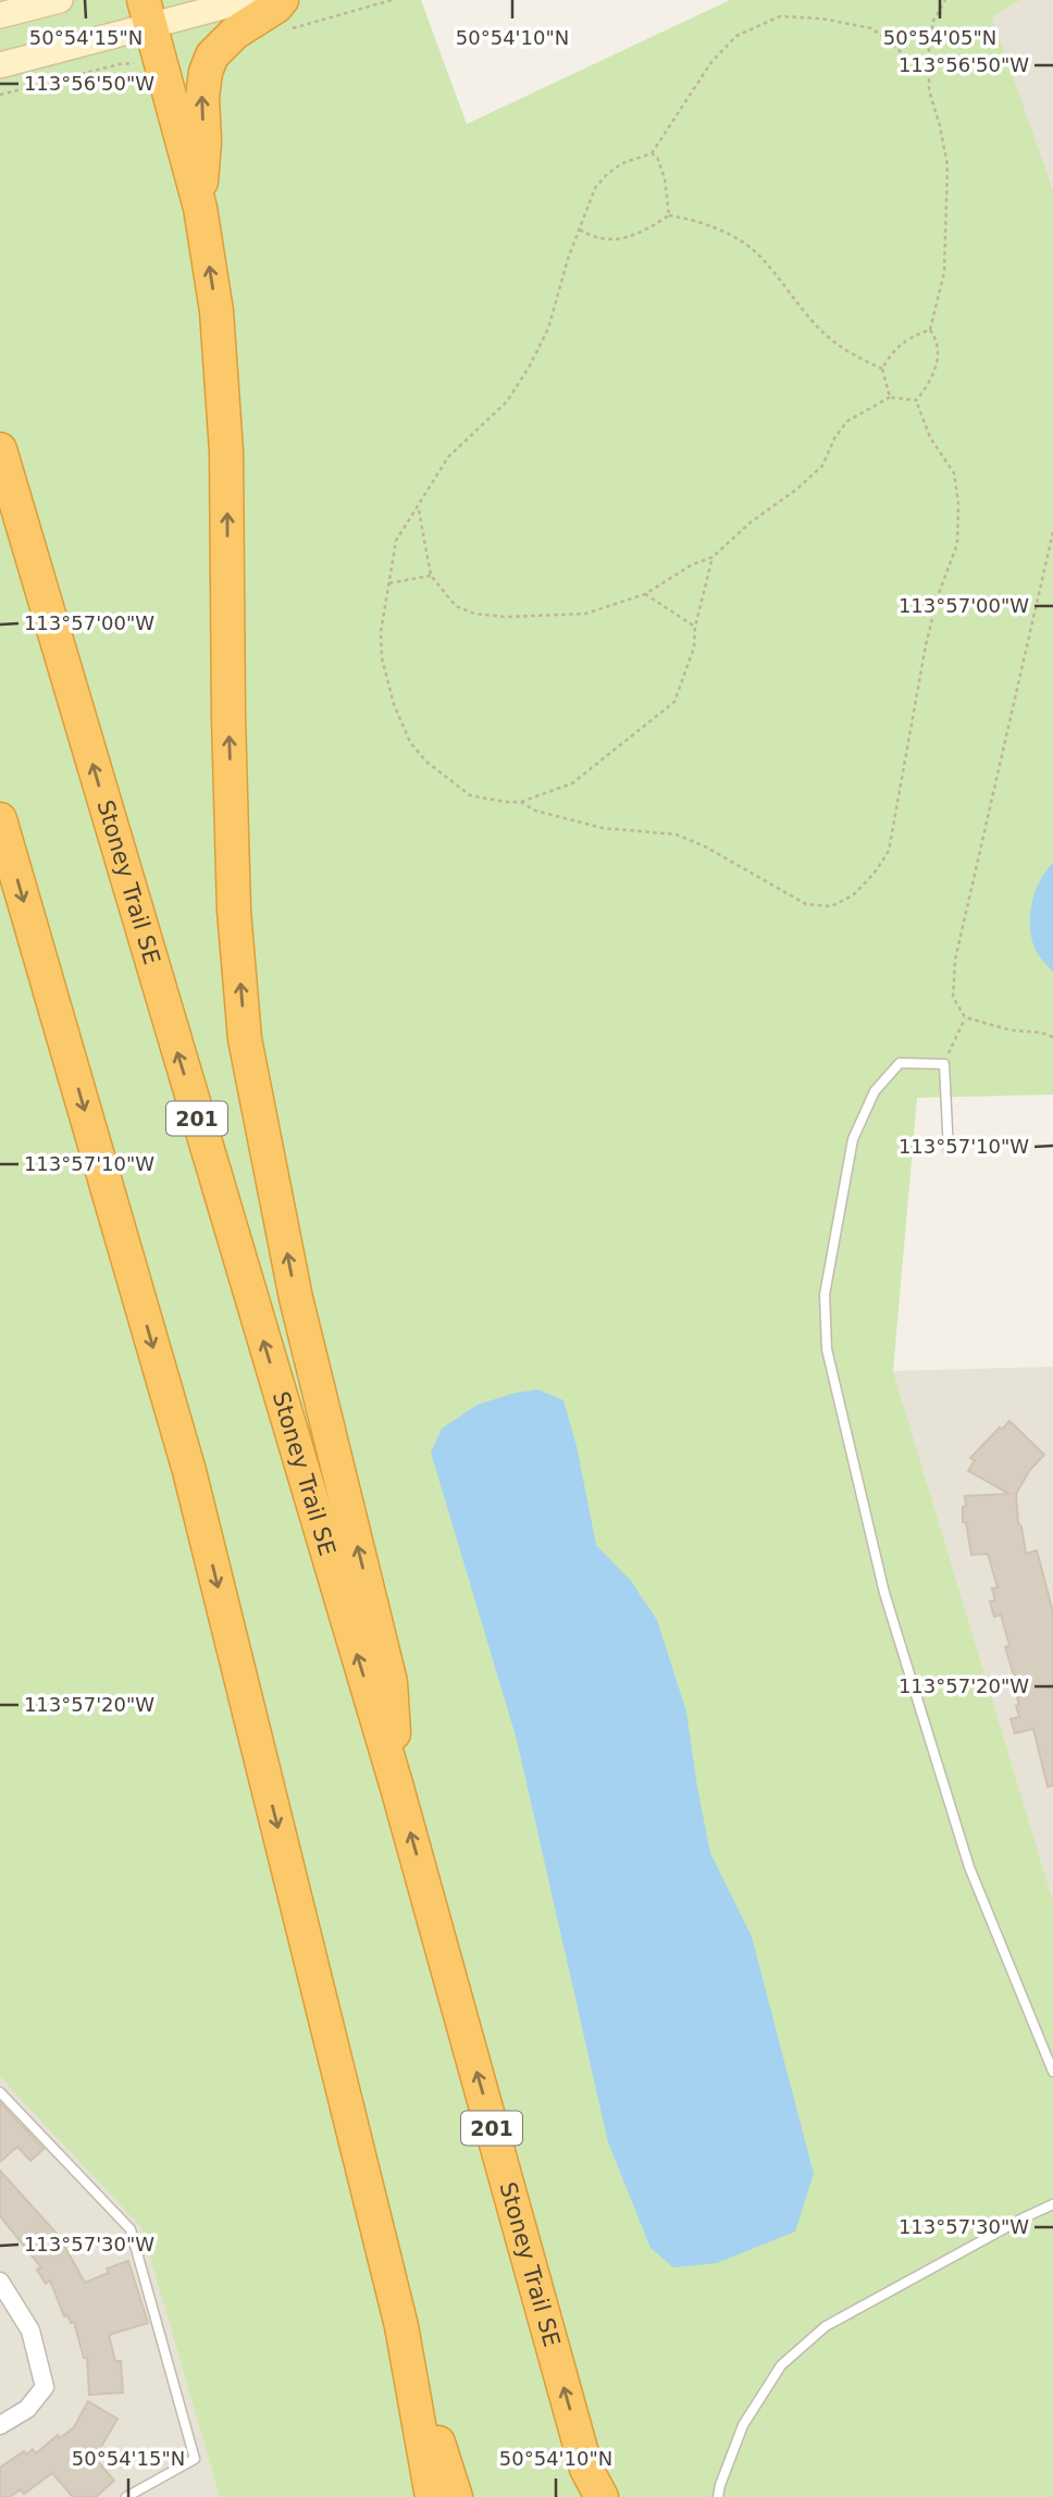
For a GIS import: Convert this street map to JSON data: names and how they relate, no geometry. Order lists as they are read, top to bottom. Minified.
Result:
{"streets":{"highway":["Stoney Trail SE","201"]},"coordinates":["50°54'15\"N","50°54'10\"N","50°54'05\"N","113°56'50\"W","113°57'00\"W","113°57'10\"W","113°57'20\"W","113°57'30\"W"]}
